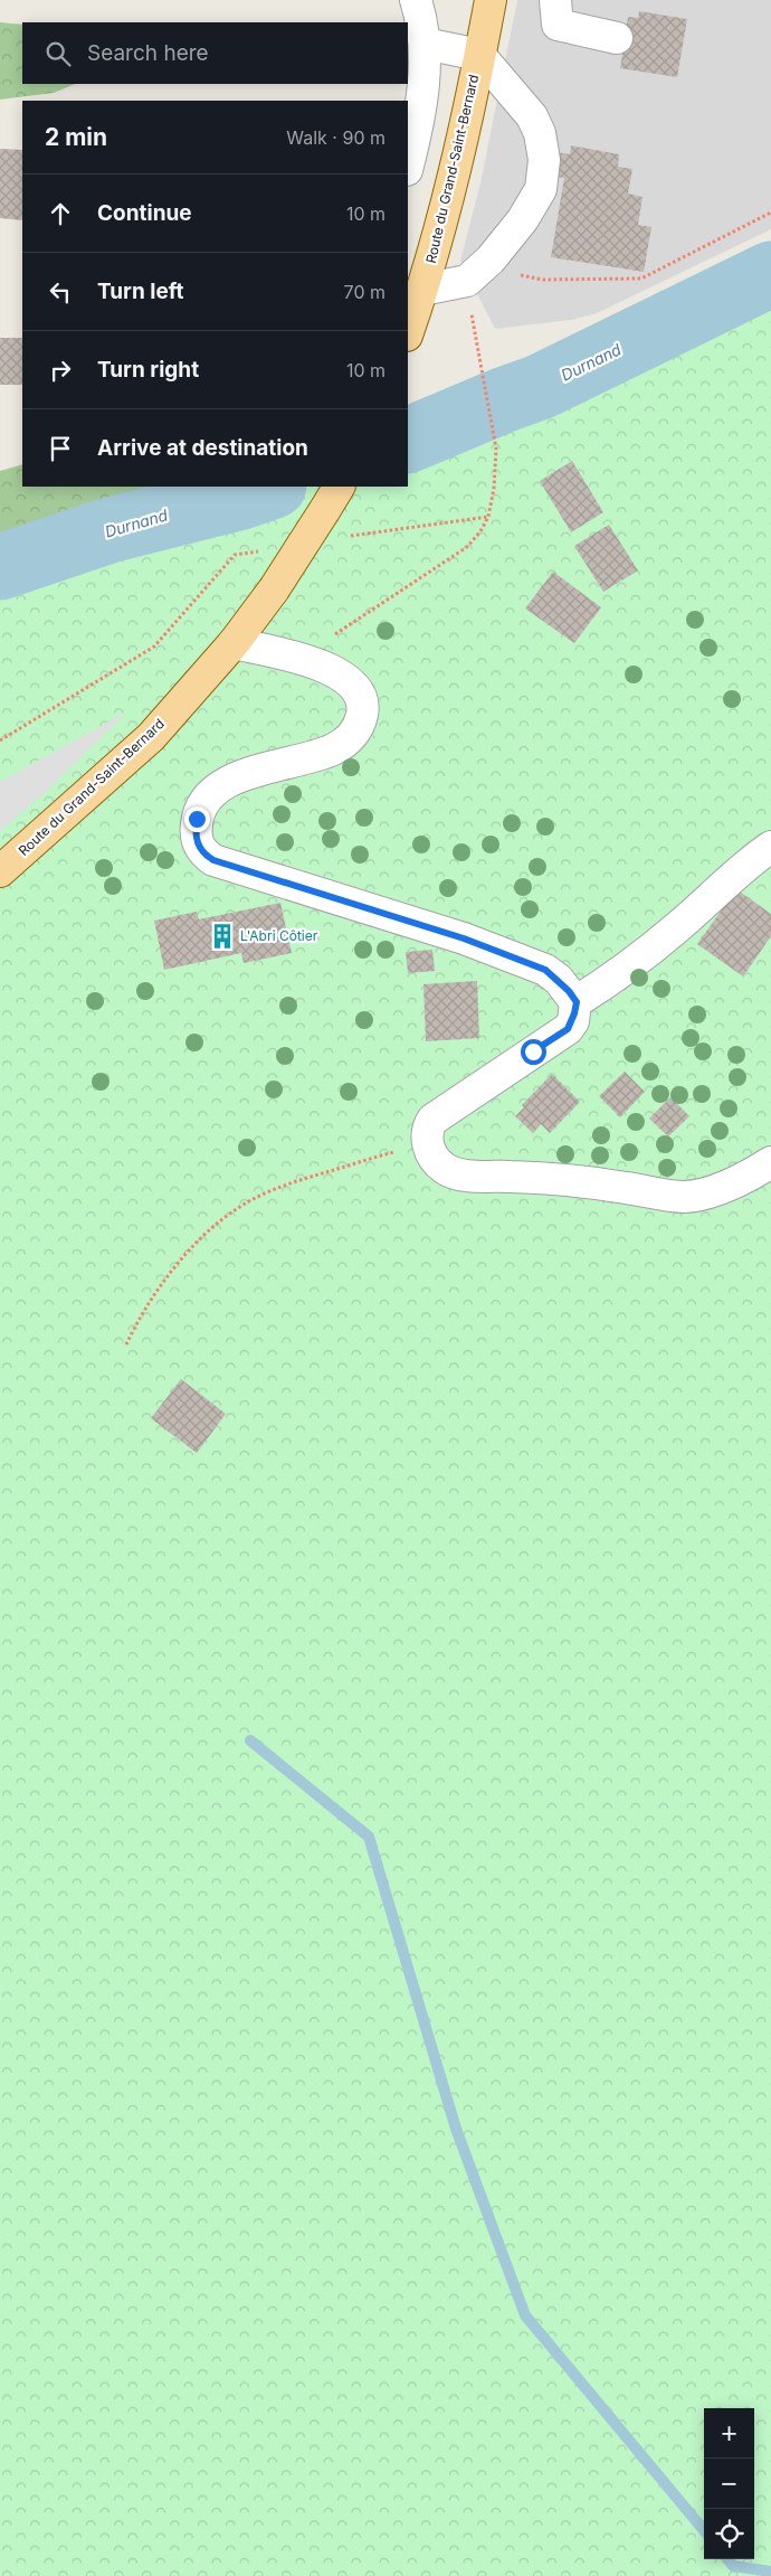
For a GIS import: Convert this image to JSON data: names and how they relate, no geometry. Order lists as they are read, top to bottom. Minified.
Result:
{"streets":{"main road":["Route du Grand-Saint-Bernard"]},"water":["Durnand"],"places":{"building":["L'Abri Côtier"]},"page":{"search":"Search here","heading":["2 min","Walk · 90 m"],"list":[["Continue","10 m"],["Turn left","70 m"],["Turn right","10 m"],"Arrive at destination"],"map_buttons":["+","−"]}}
